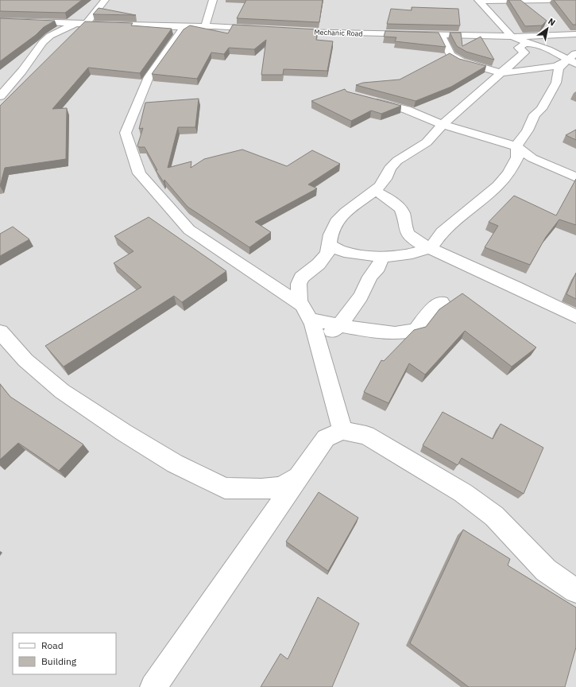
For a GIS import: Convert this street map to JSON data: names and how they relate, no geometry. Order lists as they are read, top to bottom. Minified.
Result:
{"streets":{"street":["Mechanic Road"]},"legend":["Road","Building"],"north":"top right"}
